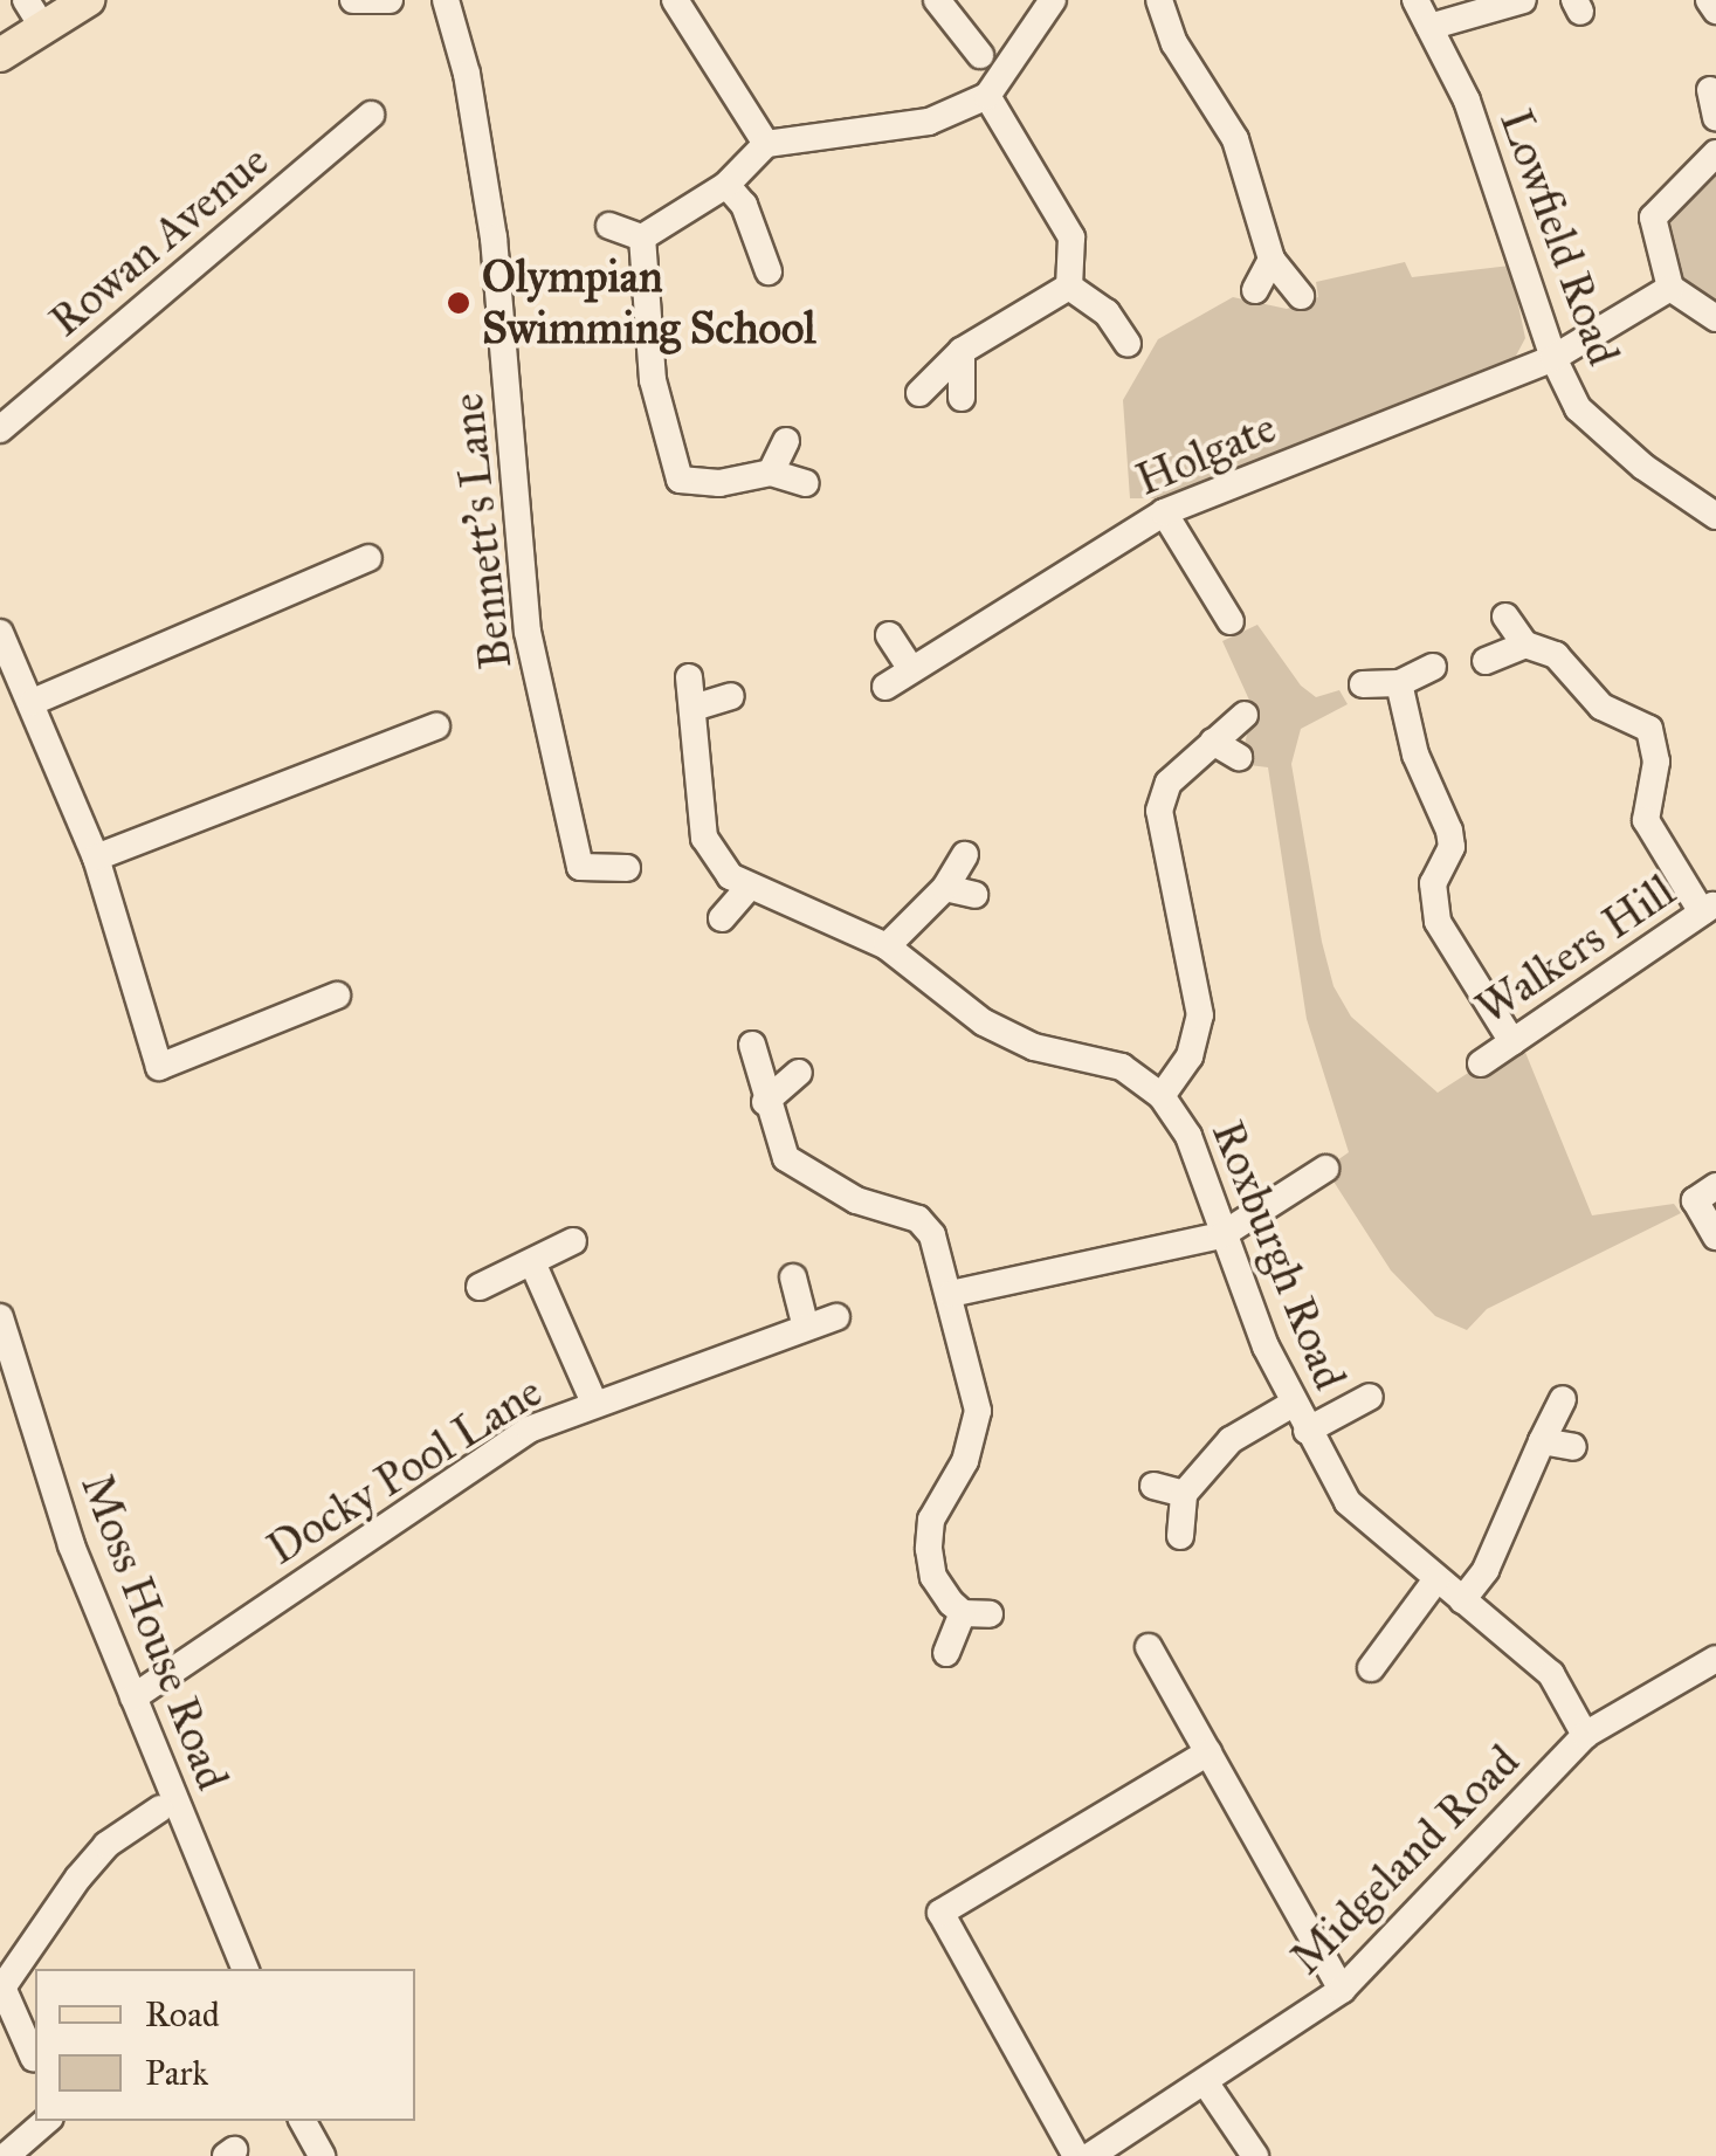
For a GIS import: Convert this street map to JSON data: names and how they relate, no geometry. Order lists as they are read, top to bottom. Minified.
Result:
{"streets":{"street":["Lowfield Road","Rowan Avenue","Holgate","Bennett's Lane","Walkers Hill","Roxburgh Road","Docky Pool Lane","Moss House Road","Midgeland Road"]},"crossings":[["Lowfield Road","Holgate"],["Roxburgh Road","Midgeland Road"],["Docky Pool Lane","Moss House Road"]],"places":["Olympian Swimming School"],"legend":["Road","Park"]}
